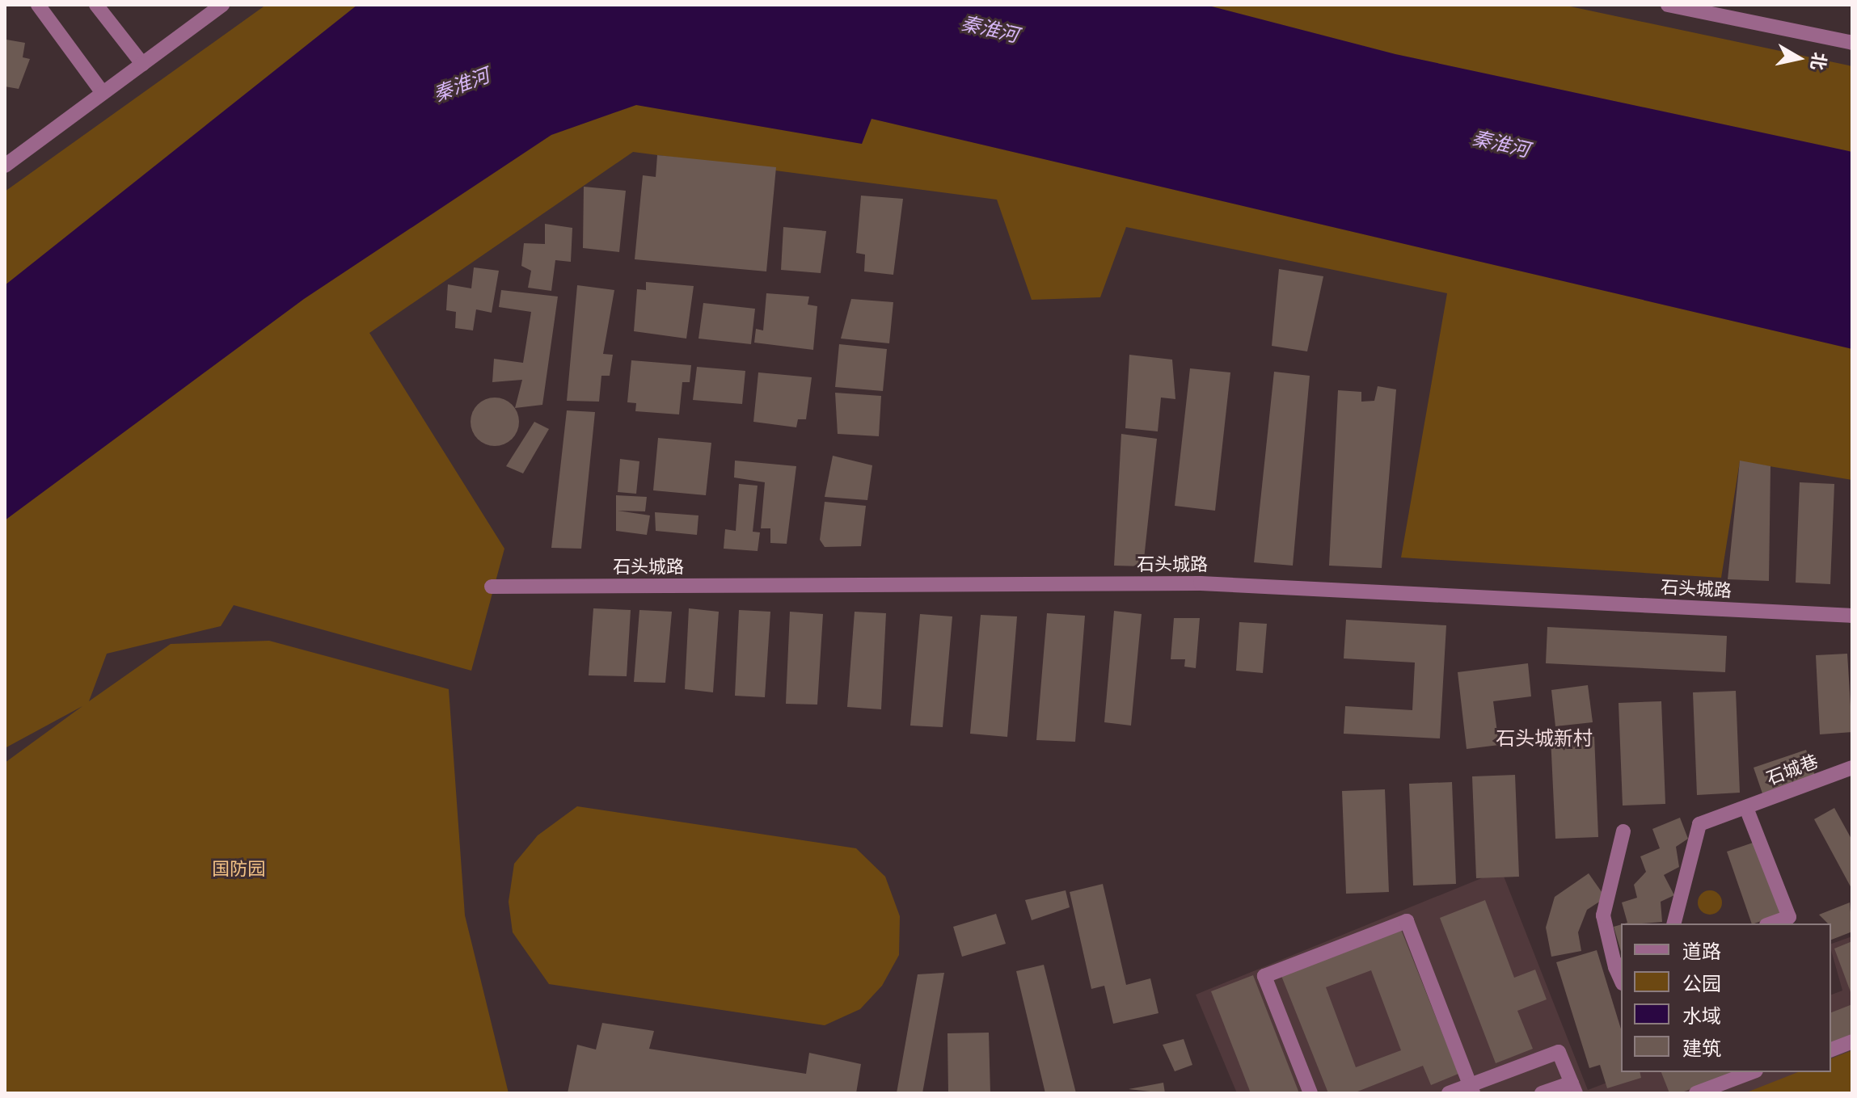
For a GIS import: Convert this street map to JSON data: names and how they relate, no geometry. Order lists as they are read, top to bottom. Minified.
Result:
{"streets":{"street":["石头城路","石城巷"]},"districts":["石头城新村"],"water":["秦淮河"],"parks":["国防园"],"legend":["道路","公园","水域","建筑"],"north":"right"}
